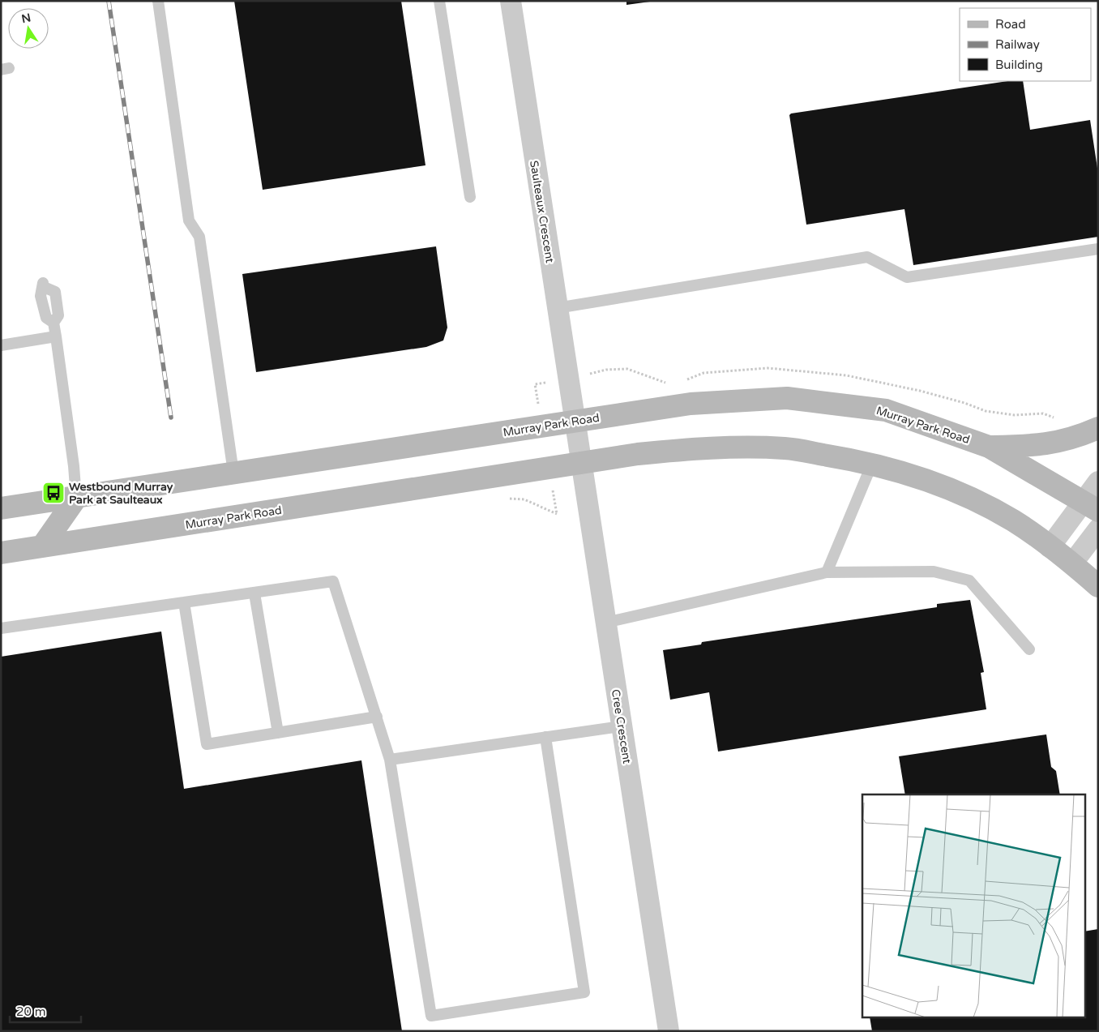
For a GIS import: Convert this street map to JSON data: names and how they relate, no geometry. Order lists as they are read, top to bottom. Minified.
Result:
{"streets":{"street":["Saulteaux Crescent","Murray Park Road","Cree Crescent"]},"crossings":[["Saulteaux Crescent","Murray Park Road"],["Saulteaux Crescent","Cree Crescent"],["Murray Park Road","Cree Crescent"]],"places":{"bus stop":["Westbound Murray Park at Saulteaux"]},"legend":["Road","Railway","Building"],"scale_bar":"20 m","north":"top"}
